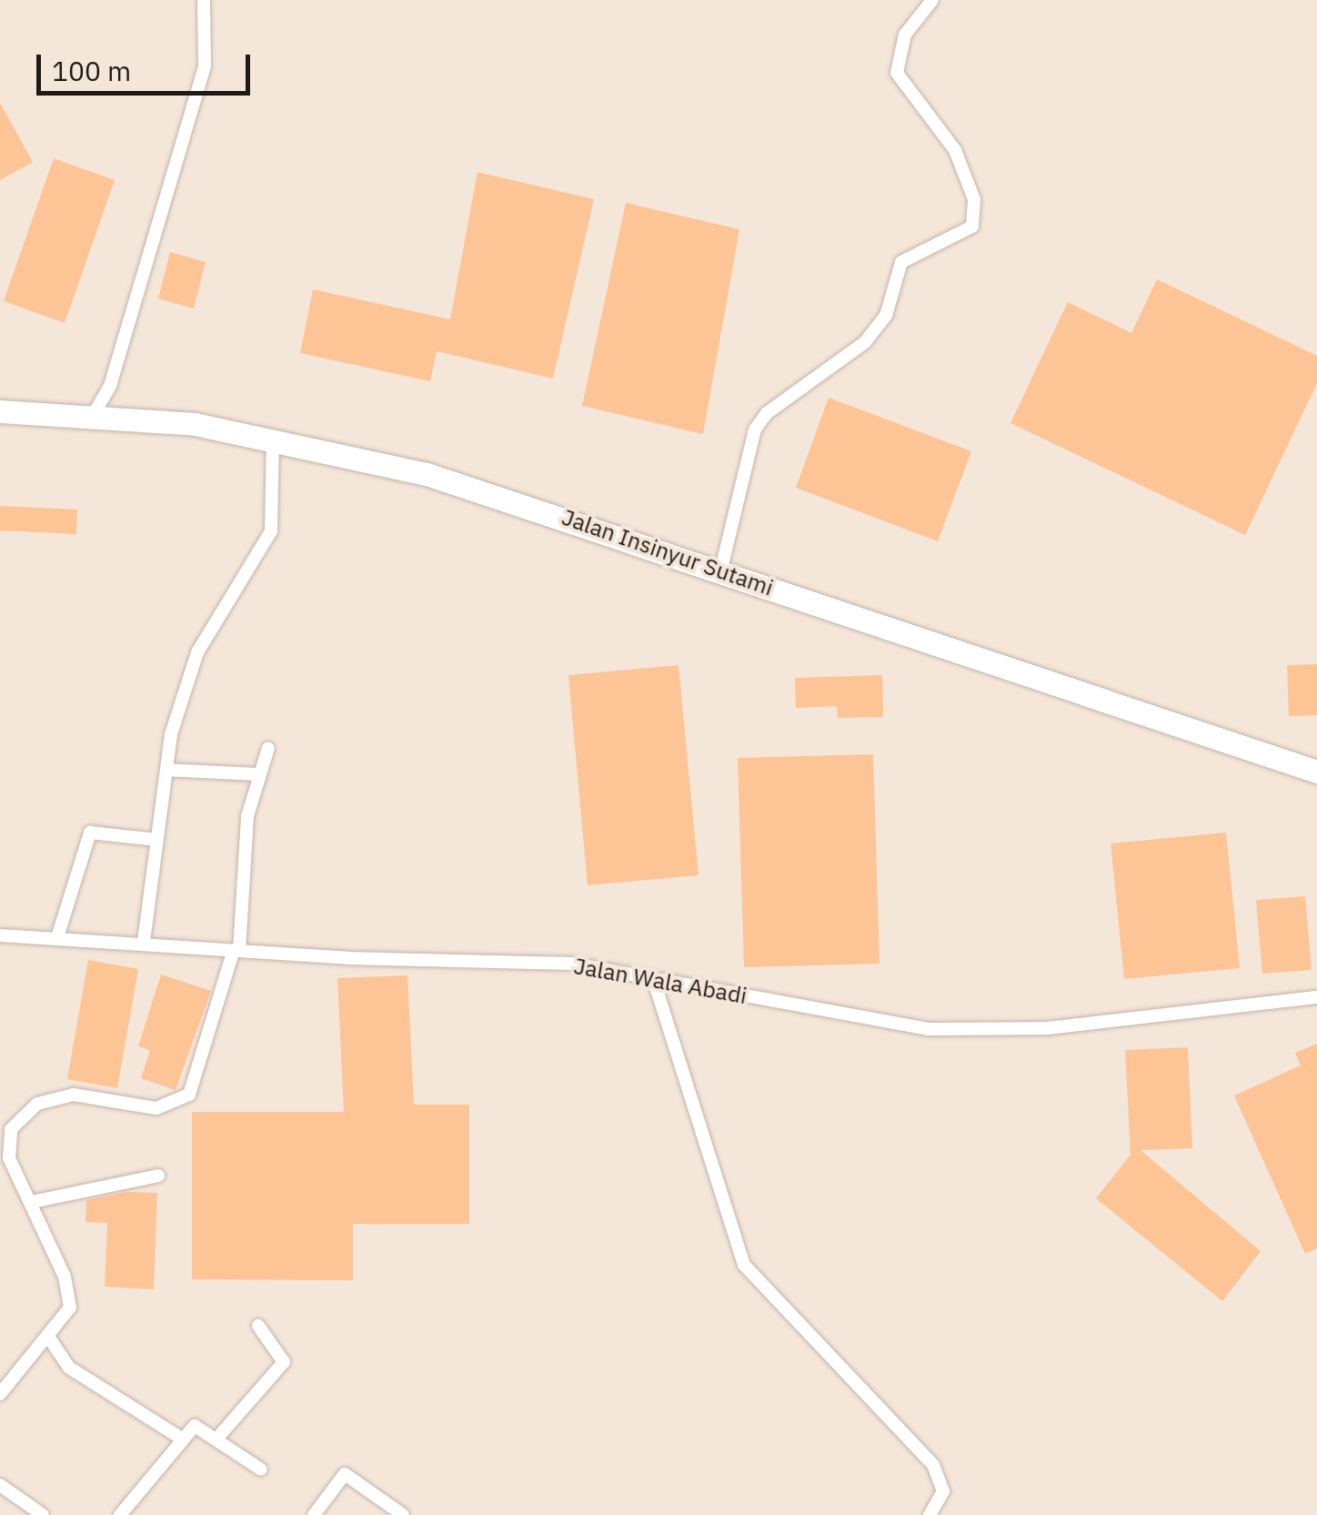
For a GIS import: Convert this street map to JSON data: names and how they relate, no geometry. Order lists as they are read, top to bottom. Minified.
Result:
{"streets":{"highway":["Jalan Insinyur Sutami"],"street":["Jalan Wala Abadi"]},"scale_bar":"100 m"}
